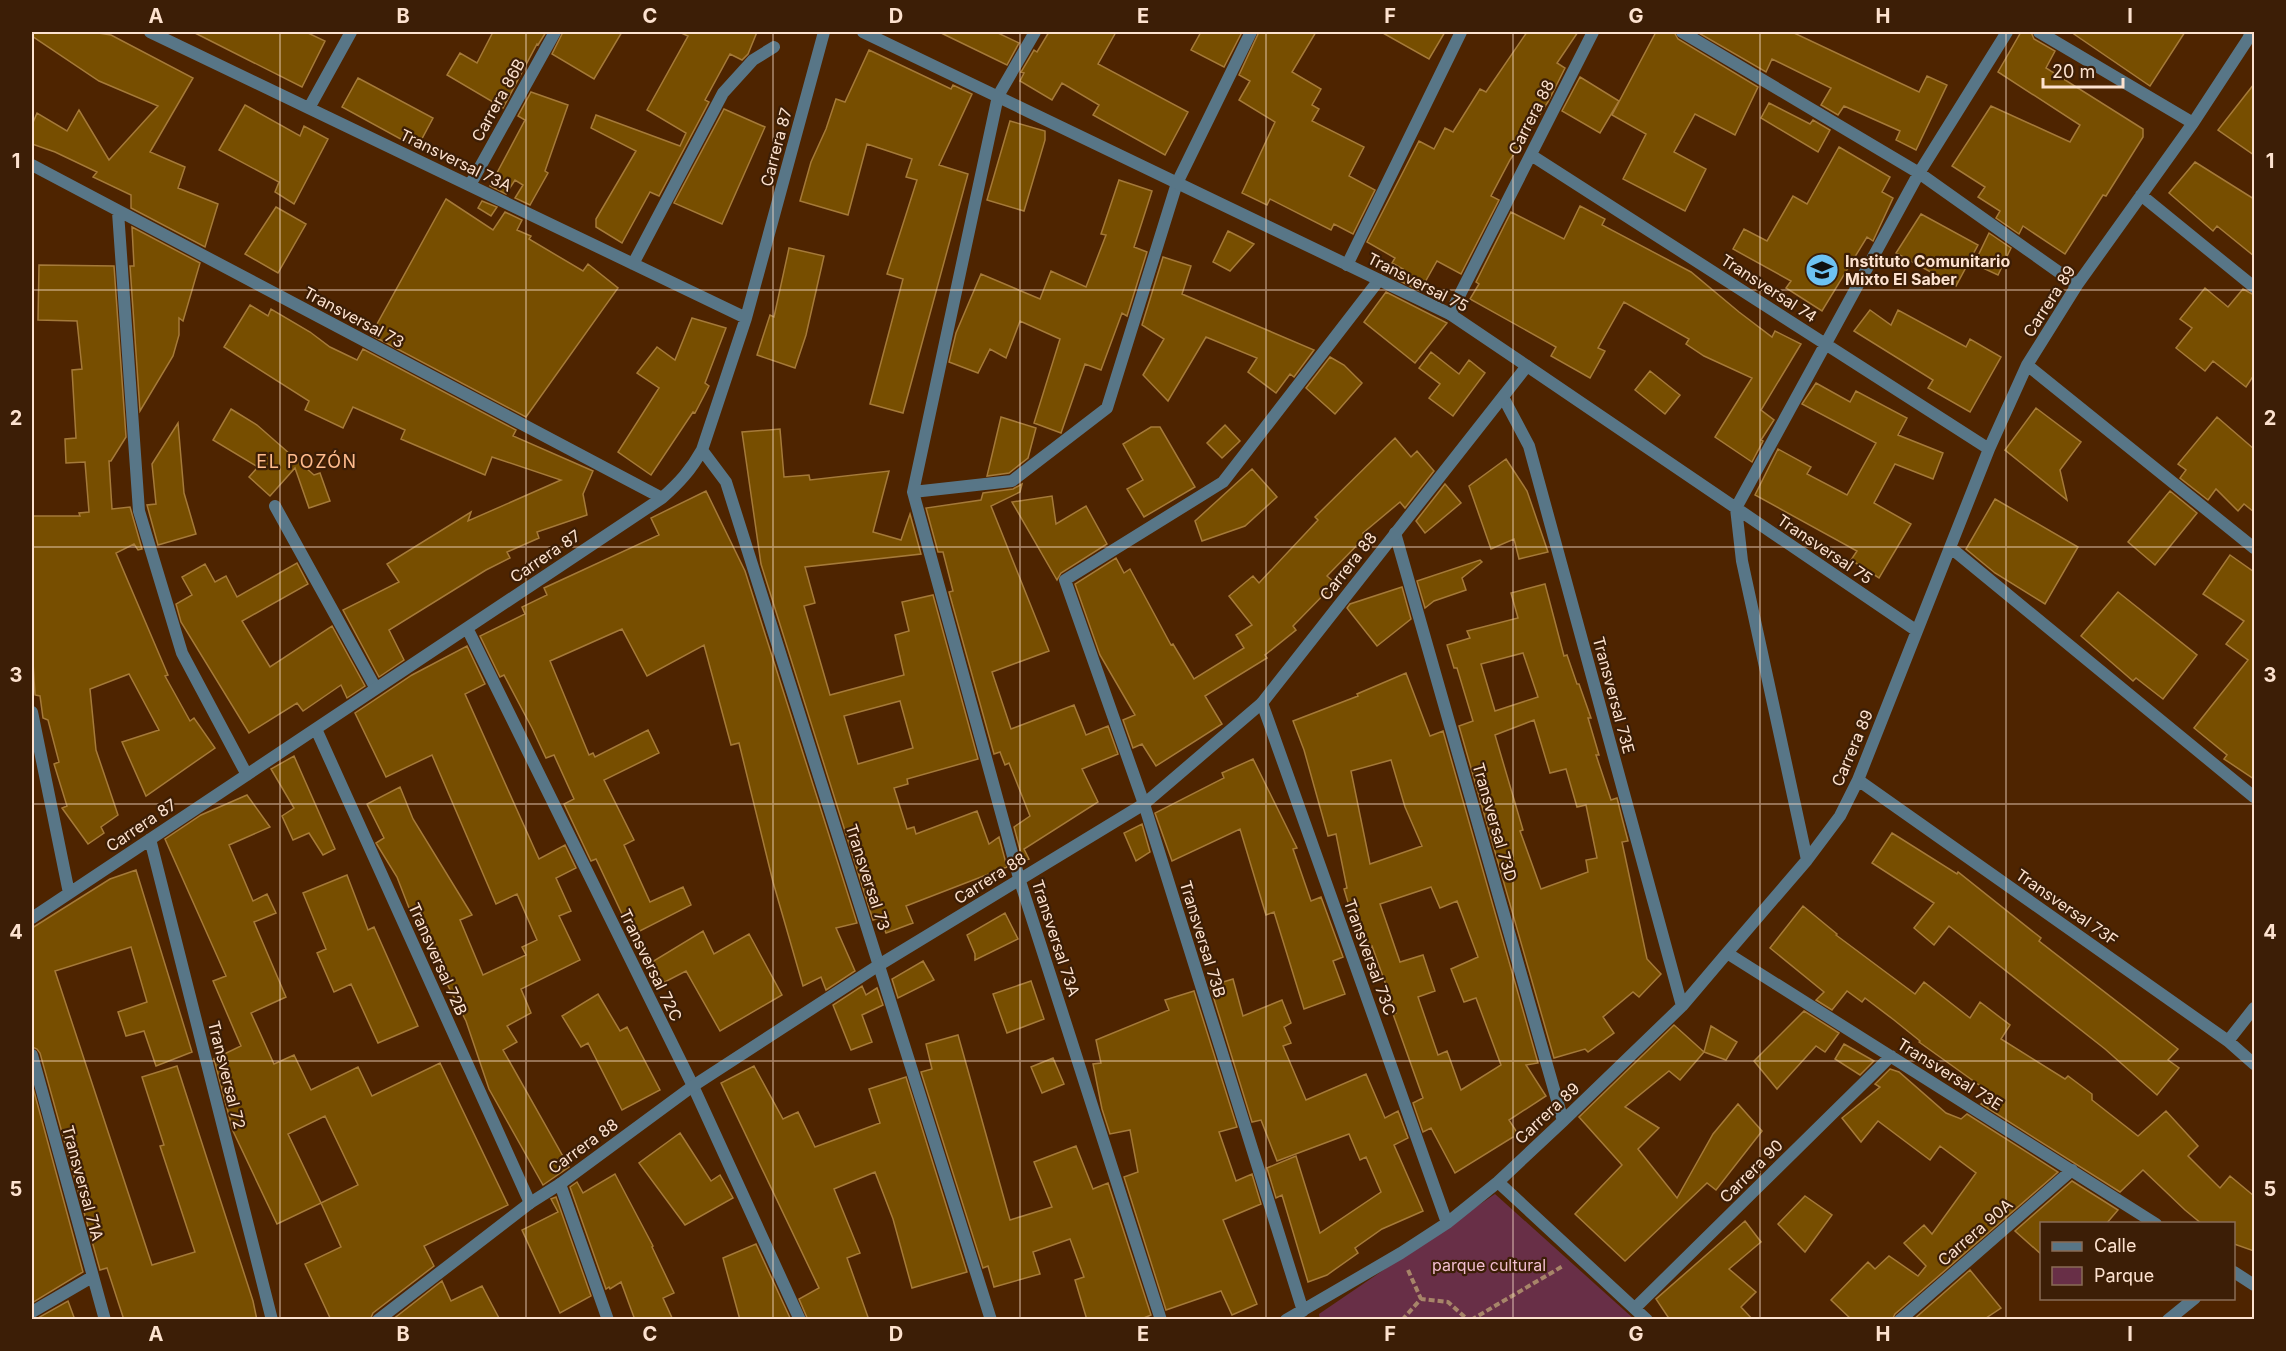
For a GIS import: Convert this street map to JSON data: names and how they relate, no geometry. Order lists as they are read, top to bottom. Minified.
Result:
{"streets":{"street":["Carrera 86B","Carrera 88","Carrera 87","Transversal 73A","Transversal 75","Transversal 74","Carrera 89","Transversal 73","Transversal 73E","Transversal 73D","Transversal 73F","Transversal 73B","Transversal 73C","Transversal 72B","Transversal 72C","Transversal 72","Carrera 90","Transversal 71A","Carrera 90A"]},"crossings":[["Carrera 86B","Transversal 73A"],["Carrera 88","Transversal 73A"],["Carrera 88","Transversal 75"],["Carrera 88","Transversal 74"],["Carrera 88","Transversal 73"],["Carrera 88","Transversal 73E"],["Carrera 88","Transversal 73D"],["Carrera 88","Transversal 73B"],["Carrera 88","Transversal 73C"],["Carrera 88","Transversal 72B"],["Carrera 88","Transversal 72C"],["Carrera 87","Transversal 73A"],["Carrera 87","Transversal 73"],["Carrera 87","Transversal 72B"],["Carrera 87","Transversal 72C"],["Carrera 87","Transversal 72"],["Transversal 75","Carrera 89"],["Transversal 75","Transversal 73B"],["Transversal 74","Carrera 89"],["Carrera 89","Transversal 73E"],["Carrera 89","Transversal 73D"],["Carrera 89","Transversal 73F"],["Carrera 89","Transversal 73B"],["Carrera 89","Transversal 73C"],["Transversal 73E","Carrera 90"],["Transversal 73E","Carrera 90A"]],"districts":["EL POZÓN"],"parks":["parque cultural"],"places":{"school or university":["Instituto Comunitario Mixto El Saber"]},"legend":["Calle","Parque"],"scale_bar":"20 m","grid":{"columns":["A","B","C","D","E","F","G","H","I"],"rows":["1","2","3","4","5"]}}
